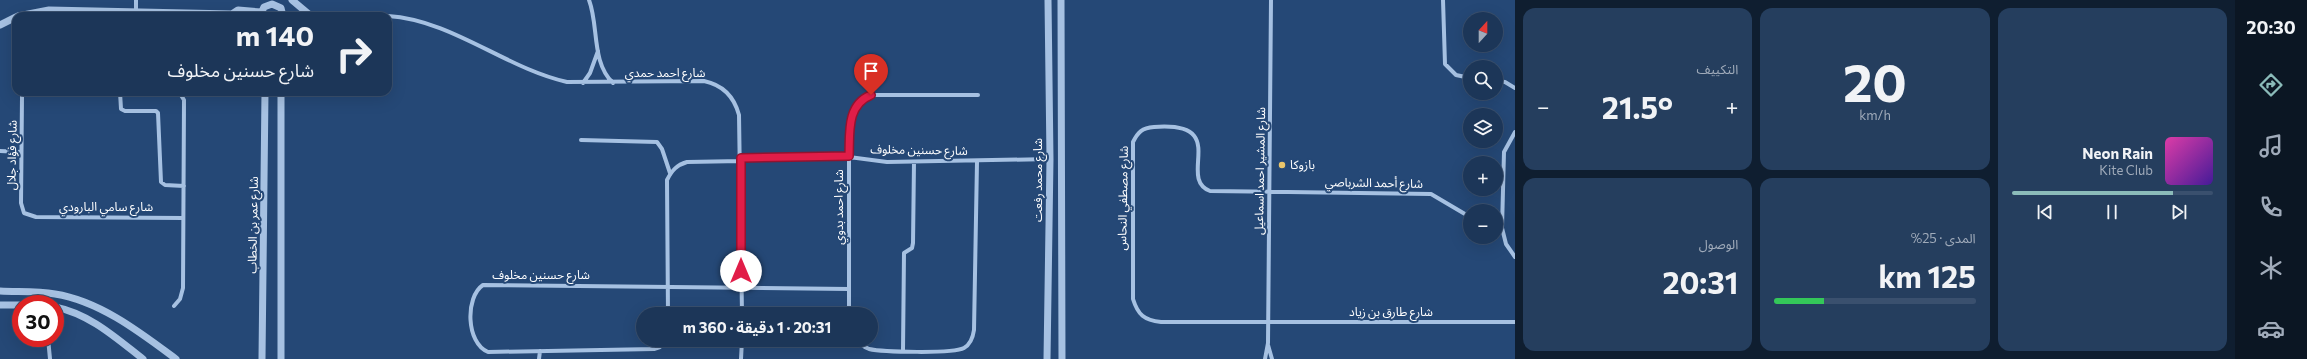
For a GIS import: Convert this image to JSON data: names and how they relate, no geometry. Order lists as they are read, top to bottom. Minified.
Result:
{"streets":{"street":["شارع احمد حمدي","شارع حسنين مخلوف","شارع فؤاد جلال","شارع المشير احمد اسماعيل","شارع محمد رفعت","شارع أحمد الشرباصي","شارع مصطفي النحاس","شارع سامي البارودي","شارع احمد بدوي","شارع عمر بن الخطاب","شارع طارق بن زياد"]},"crossings":[["شارع احمد حمدي","شارع حسنين مخلوف"],["شارع حسنين مخلوف","شارع محمد رفعت"],["شارع حسنين مخلوف","شارع احمد بدوي"],["شارع فؤاد جلال","شارع سامي البارودي"],["شارع المشير احمد اسماعيل","شارع أحمد الشرباصي"],["شارع المشير احمد اسماعيل","شارع مصطفي النحاس"],["شارع المشير احمد اسماعيل","شارع طارق بن زياد"],["شارع أحمد الشرباصي","شارع مصطفي النحاس"],["شارع مصطفي النحاس","شارع طارق بن زياد"]],"places":["بازوكا"],"north":"top","page":{"tabs":"20:30","tile":[["20","km/h"],"التكييف",["المدى · 25%","125 km"],["الوصول","20:31"]],"map_buttons":["+","−"],"turn":["140 m","شارع حسنين مخلوف"],"heat":["−","21.5°","+"],"song":["Neon Rain","Kite Club"],"limit":"30","trip":"20:31 · 1 دقيقة · 360 m"}}
